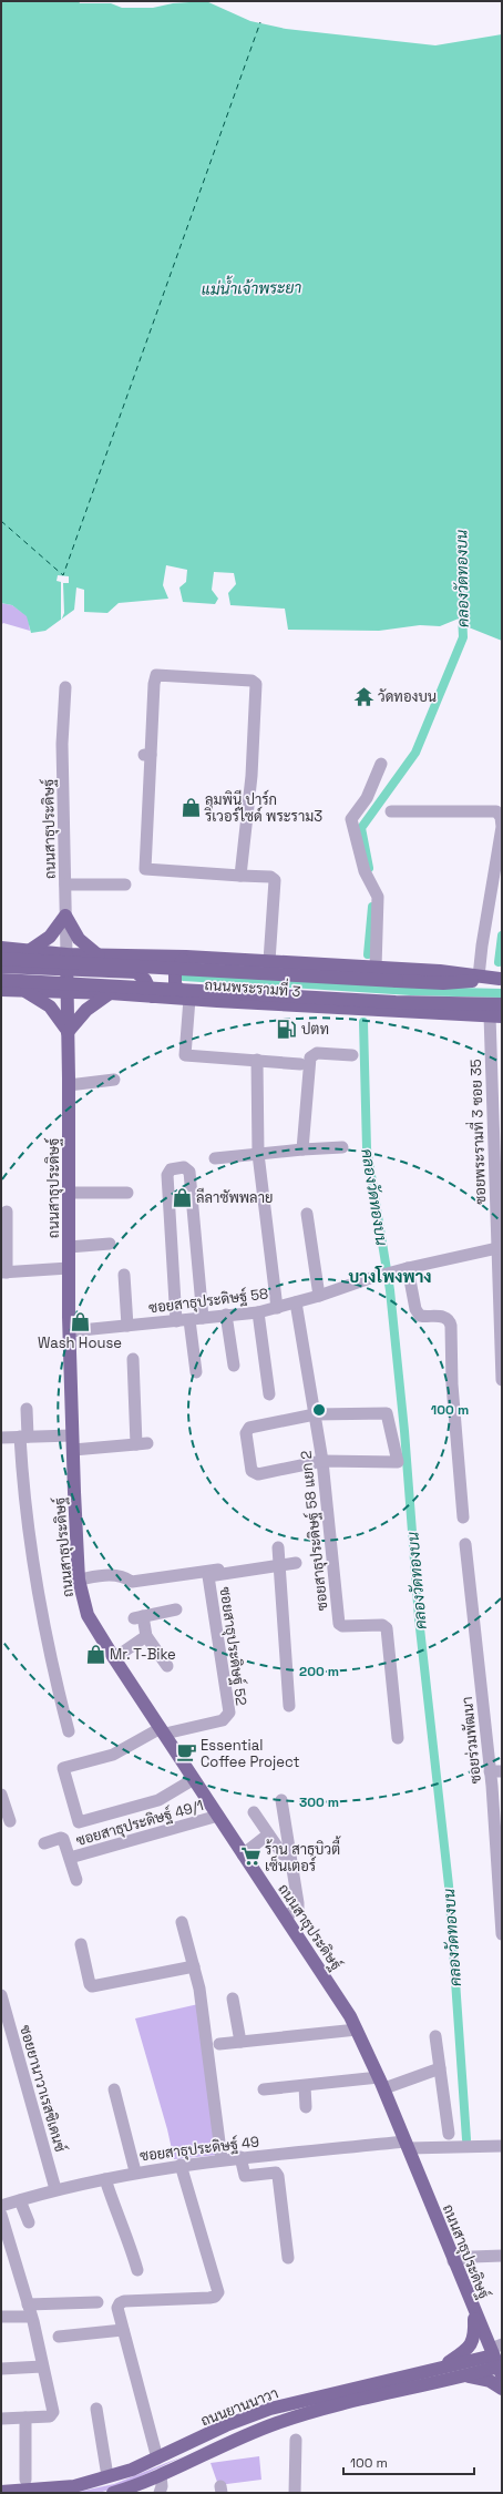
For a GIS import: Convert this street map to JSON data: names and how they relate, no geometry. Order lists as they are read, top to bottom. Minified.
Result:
{"streets":{"main road":["ถนนสาธุประดิษฐ์","ถนนพระรามที่ 3","ถนนยานนาวา"],"street":["ซอยพระรามที่ 3 ซอย 35","ซอยสาธุประดิษฐ์ 58","ซอยสาธุประดิษฐ์ 58 แยก 2","ซอยสาธุประดิษฐ์ 52","ซอยร่วมพัฒนา","ซอยสาธุประดิษฐ์ 49/1","ซอยยานาวาเรสซิเดนซ์","ซอยสาธุประดิษฐ์ 49"]},"crossings":[["ถนนสาธุประดิษฐ์","ถนนพระรามที่ 3"],["ถนนสาธุประดิษฐ์","ซอยสาธุประดิษฐ์ 58"],["ถนนสาธุประดิษฐ์","ซอยสาธุประดิษฐ์ 52"],["ถนนสาธุประดิษฐ์","ซอยสาธุประดิษฐ์ 49/1"],["ถนนสาธุประดิษฐ์","ซอยสาธุประดิษฐ์ 49"],["ถนนสาธุประดิษฐ์","ถนนยานนาวา"],["ถนนพระรามที่ 3","ซอยพระรามที่ 3 ซอย 35"],["ซอยพระรามที่ 3 ซอย 35","ซอยสาธุประดิษฐ์ 58"],["ซอยสาธุประดิษฐ์ 58","ซอยสาธุประดิษฐ์ 58 แยก 2"],["ซอยยานาวาเรสซิเดนซ์","ซอยสาธุประดิษฐ์ 49"]],"districts":["บางโพงพาง"],"water":["แม่น้ำเจ้าพระยา","คลองวัดทองบน"],"places":{"temple":["วัดทองบน"],"shop":["ลุมพินี ปาร์ก ริเวอร์ไซด์ พระราม3","ลีลาซัพพลาย","Wash House","Mr. T-Bike"],"fuel station":["ปตท"],"cafe":["Essential Coffee Project"],"supermarket":["ร้าน สาธุบิวตี้ เซ็นเตอร์"]},"scale_bar":"100 m","rings":["100 m","200 m","300 m"]}
